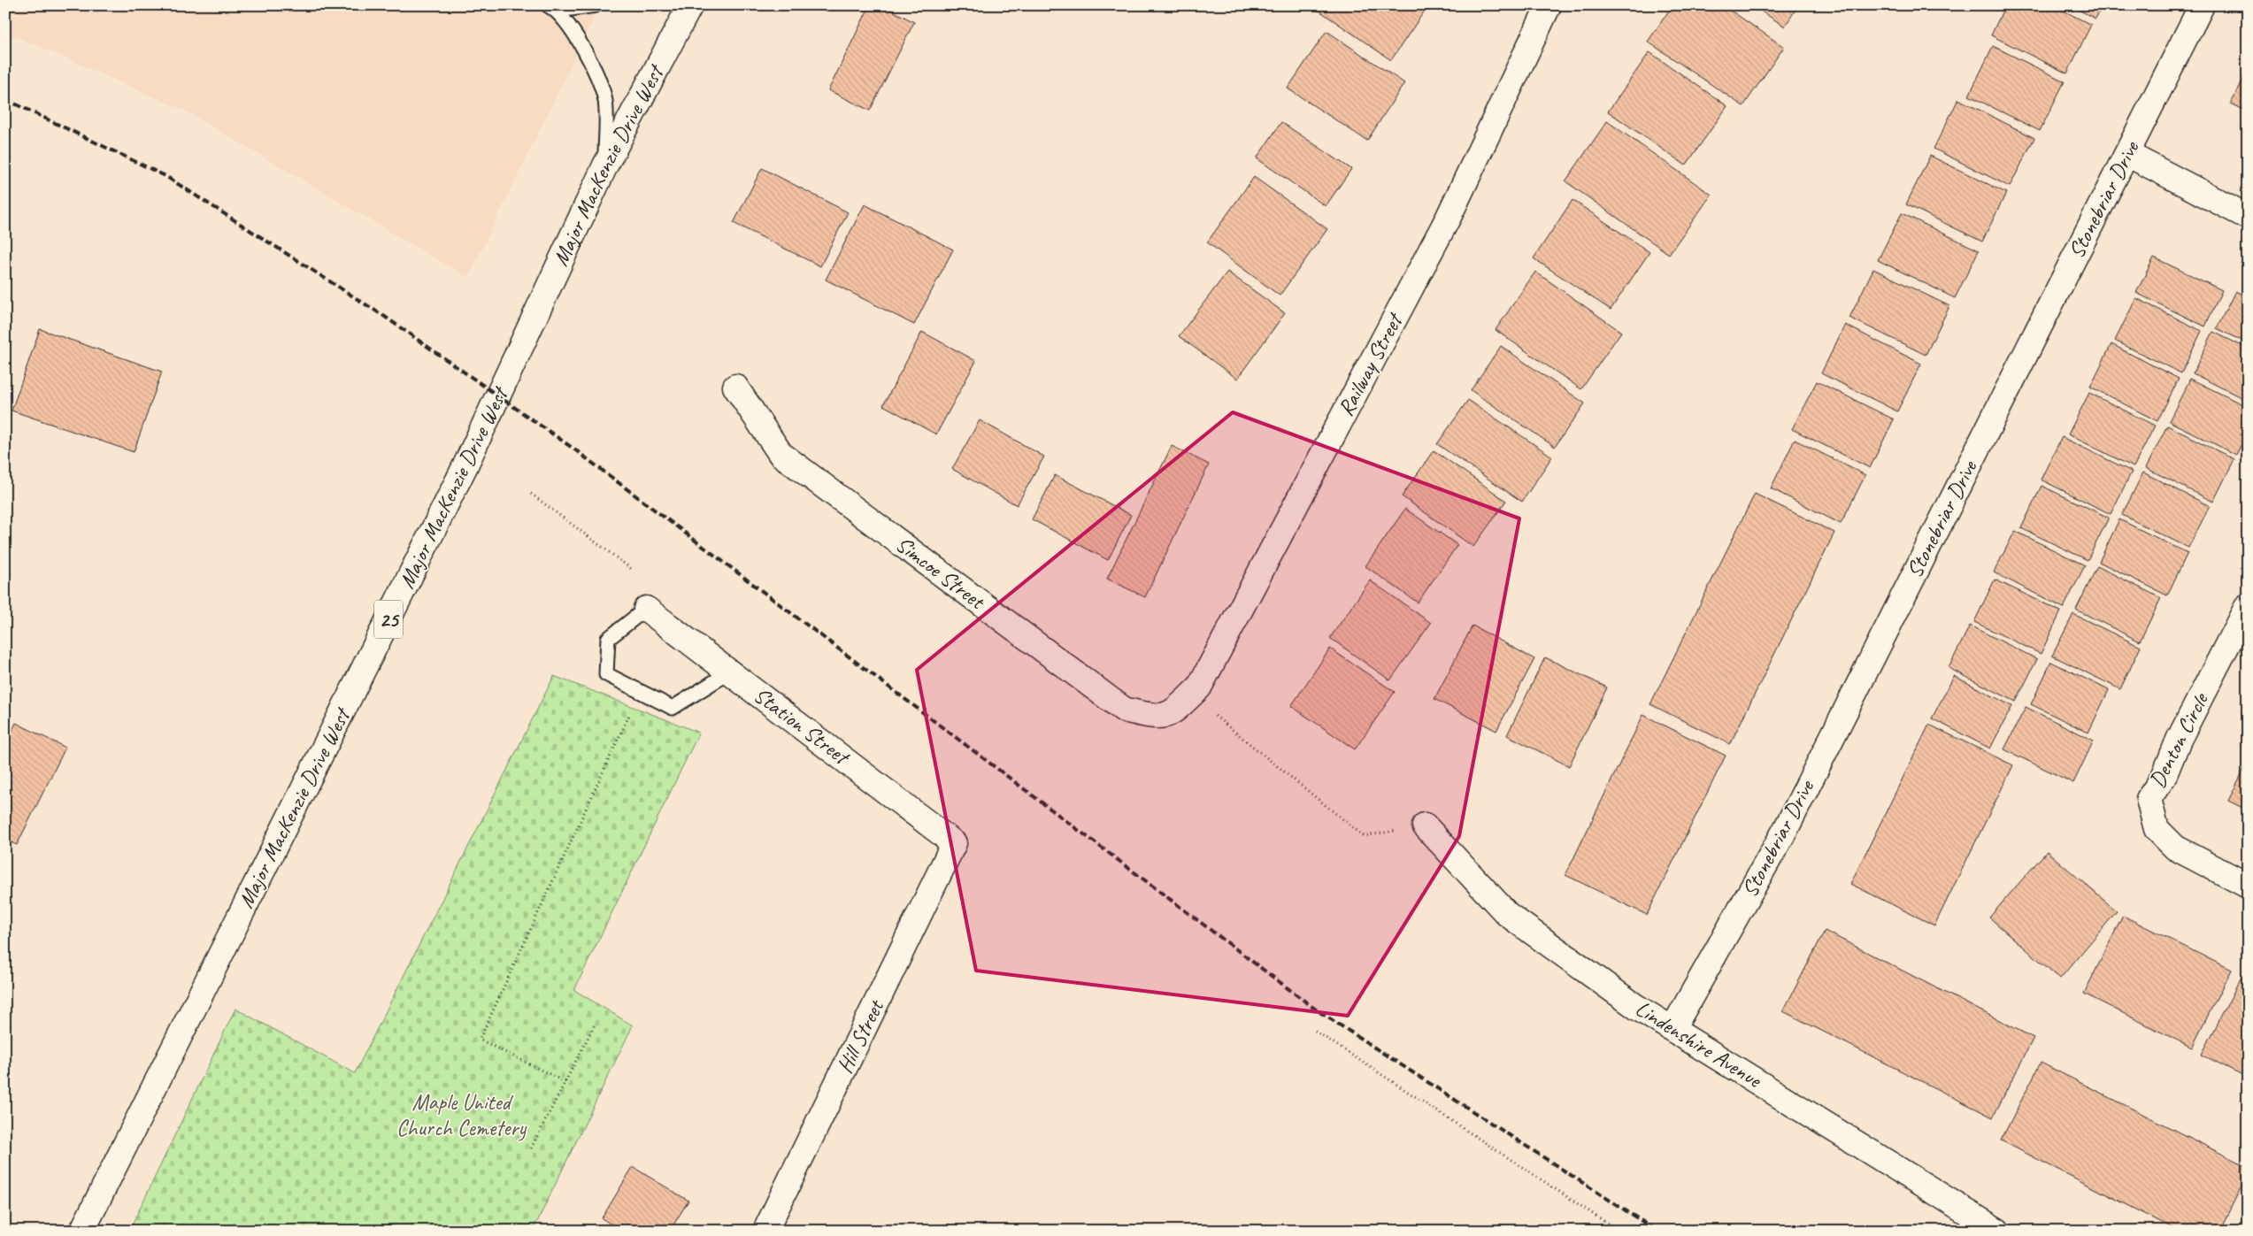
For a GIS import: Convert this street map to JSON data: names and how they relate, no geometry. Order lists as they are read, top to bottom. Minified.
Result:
{"streets":{"street":["Major MacKenzie Drive West","Stonebriar Drive","Railway Street","Simcoe Street","25","Station Street","Denton Circle","Hill Street","Lindenshire Avenue"]},"crossings":[["Stonebriar Drive","Lindenshire Avenue"],["Railway Street","Simcoe Street"],["Station Street","Hill Street"]],"parks":["Maple United Church Cemetery"]}
